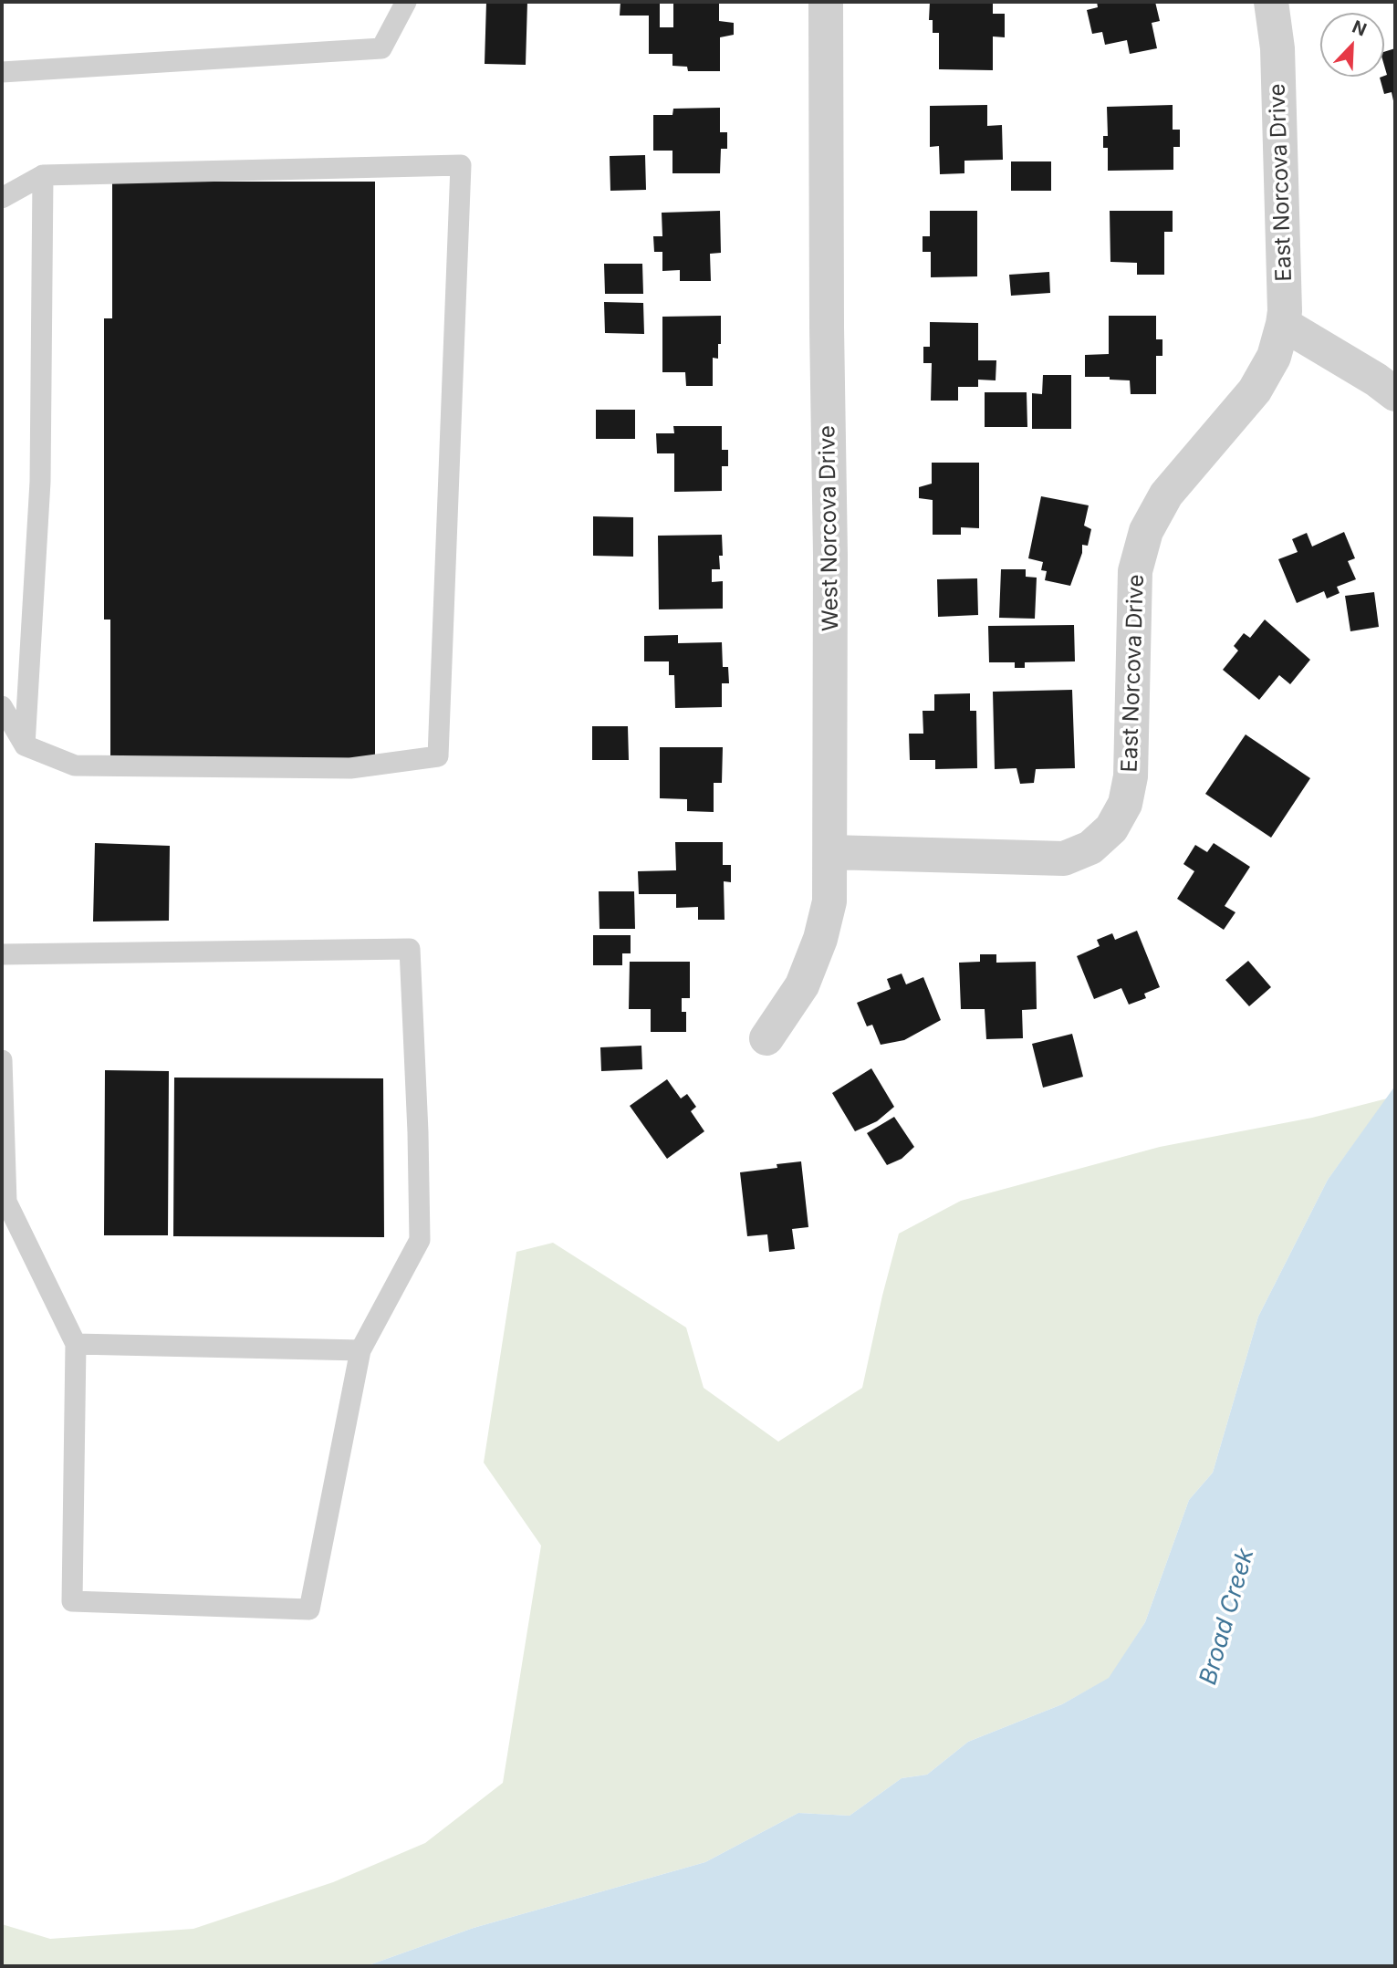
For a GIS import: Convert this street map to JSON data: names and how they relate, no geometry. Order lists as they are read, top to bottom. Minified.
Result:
{"streets":{"street":["East Norcova Drive","West Norcova Drive"]},"crossings":[["East Norcova Drive","West Norcova Drive"]],"water":["Broad Creek"],"north":"top right"}
